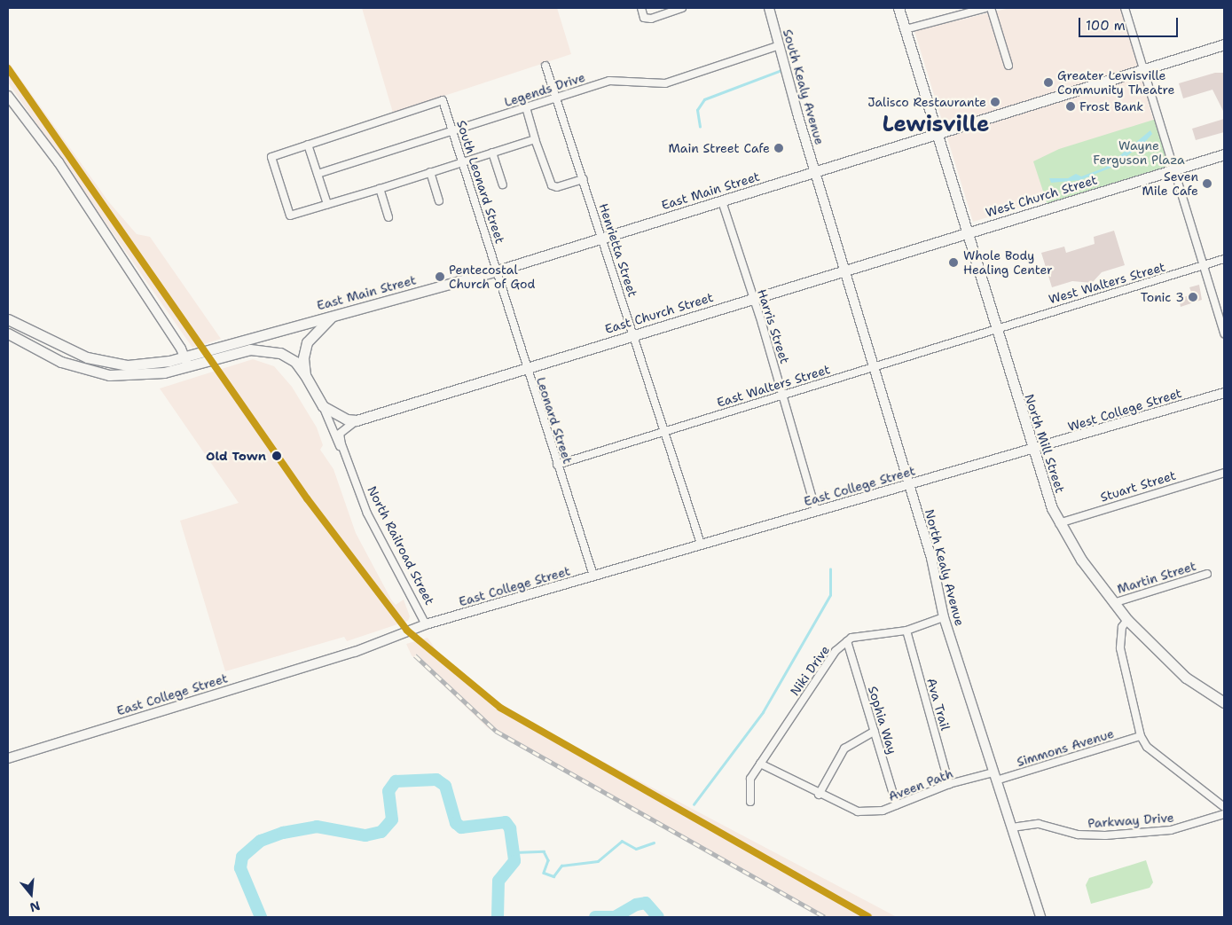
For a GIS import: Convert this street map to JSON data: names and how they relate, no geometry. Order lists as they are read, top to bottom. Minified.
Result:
{"streets":{"main road":["East Main Street","West Church Street","East Church Street","North Mill Street","North Railroad Street"],"street":["South Kealy Avenue","Legends Drive","South Leonard Street","Henrietta Street","West Walters Street","Harris Street","East Walters Street","West College Street","Leonard Street","East College Street","Stuart Street","North Kealy Avenue","Martin Street","Niki Drive","Ava Trail","Sophia Way","Simmons Avenue","Aveen Path","Parkway Drive"]},"crossings":[["South Kealy Avenue","Legends Drive"],["South Kealy Avenue","East Main Street"],["South Kealy Avenue","North Kealy Avenue"],["Legends Drive","South Leonard Street"],["Legends Drive","Henrietta Street"],["South Leonard Street","East Main Street"],["South Leonard Street","Leonard Street"],["East Main Street","Henrietta Street"],["East Main Street","Harris Street"],["East Main Street","Leonard Street"],["East Main Street","North Mill Street"],["East Main Street","North Railroad Street"],["East Main Street","North Kealy Avenue"],["West Church Street","East Church Street"],["West Church Street","North Mill Street"],["Henrietta Street","East Church Street"],["Henrietta Street","East Walters Street"],["Henrietta Street","East College Street"],["West Walters Street","East Walters Street"],["West Walters Street","North Mill Street"],["East Church Street","Harris Street"],["East Church Street","Leonard Street"],["East Church Street","North Mill Street"],["East Church Street","North Railroad Street"],["East Church Street","North Kealy Avenue"],["Harris Street","East Walters Street"],["Harris Street","East College Street"],["East Walters Street","Leonard Street"],["East Walters Street","North Mill Street"],["East Walters Street","North Kealy Avenue"],["West College Street","North Mill Street"],["West College Street","East College Street"],["Leonard Street","East College Street"],["North Mill Street","East College Street"],["North Mill Street","Stuart Street"],["North Mill Street","Martin Street"],["East College Street","North Railroad Street"],["East College Street","North Kealy Avenue"],["North Kealy Avenue","Niki Drive"],["North Kealy Avenue","Simmons Avenue"],["North Kealy Avenue","Aveen Path"],["North Kealy Avenue","Parkway Drive"],["Niki Drive","Ava Trail"],["Niki Drive","Sophia Way"],["Niki Drive","Aveen Path"],["Ava Trail","Aveen Path"],["Sophia Way","Aveen Path"],["Simmons Avenue","Aveen Path"]],"districts":["Lewisville"],"parks":["Wayne Ferguson Plaza"],"places":["Greater Lewisville Community Theatre","Jalisco Restaurante","Frost Bank","Main Street Cafe","Seven Mile Cafe","Whole Body Healing Center","Pentecostal Church of God","Tonic 3","Old Town"],"scale_bar":"100 m","north":"bottom"}
